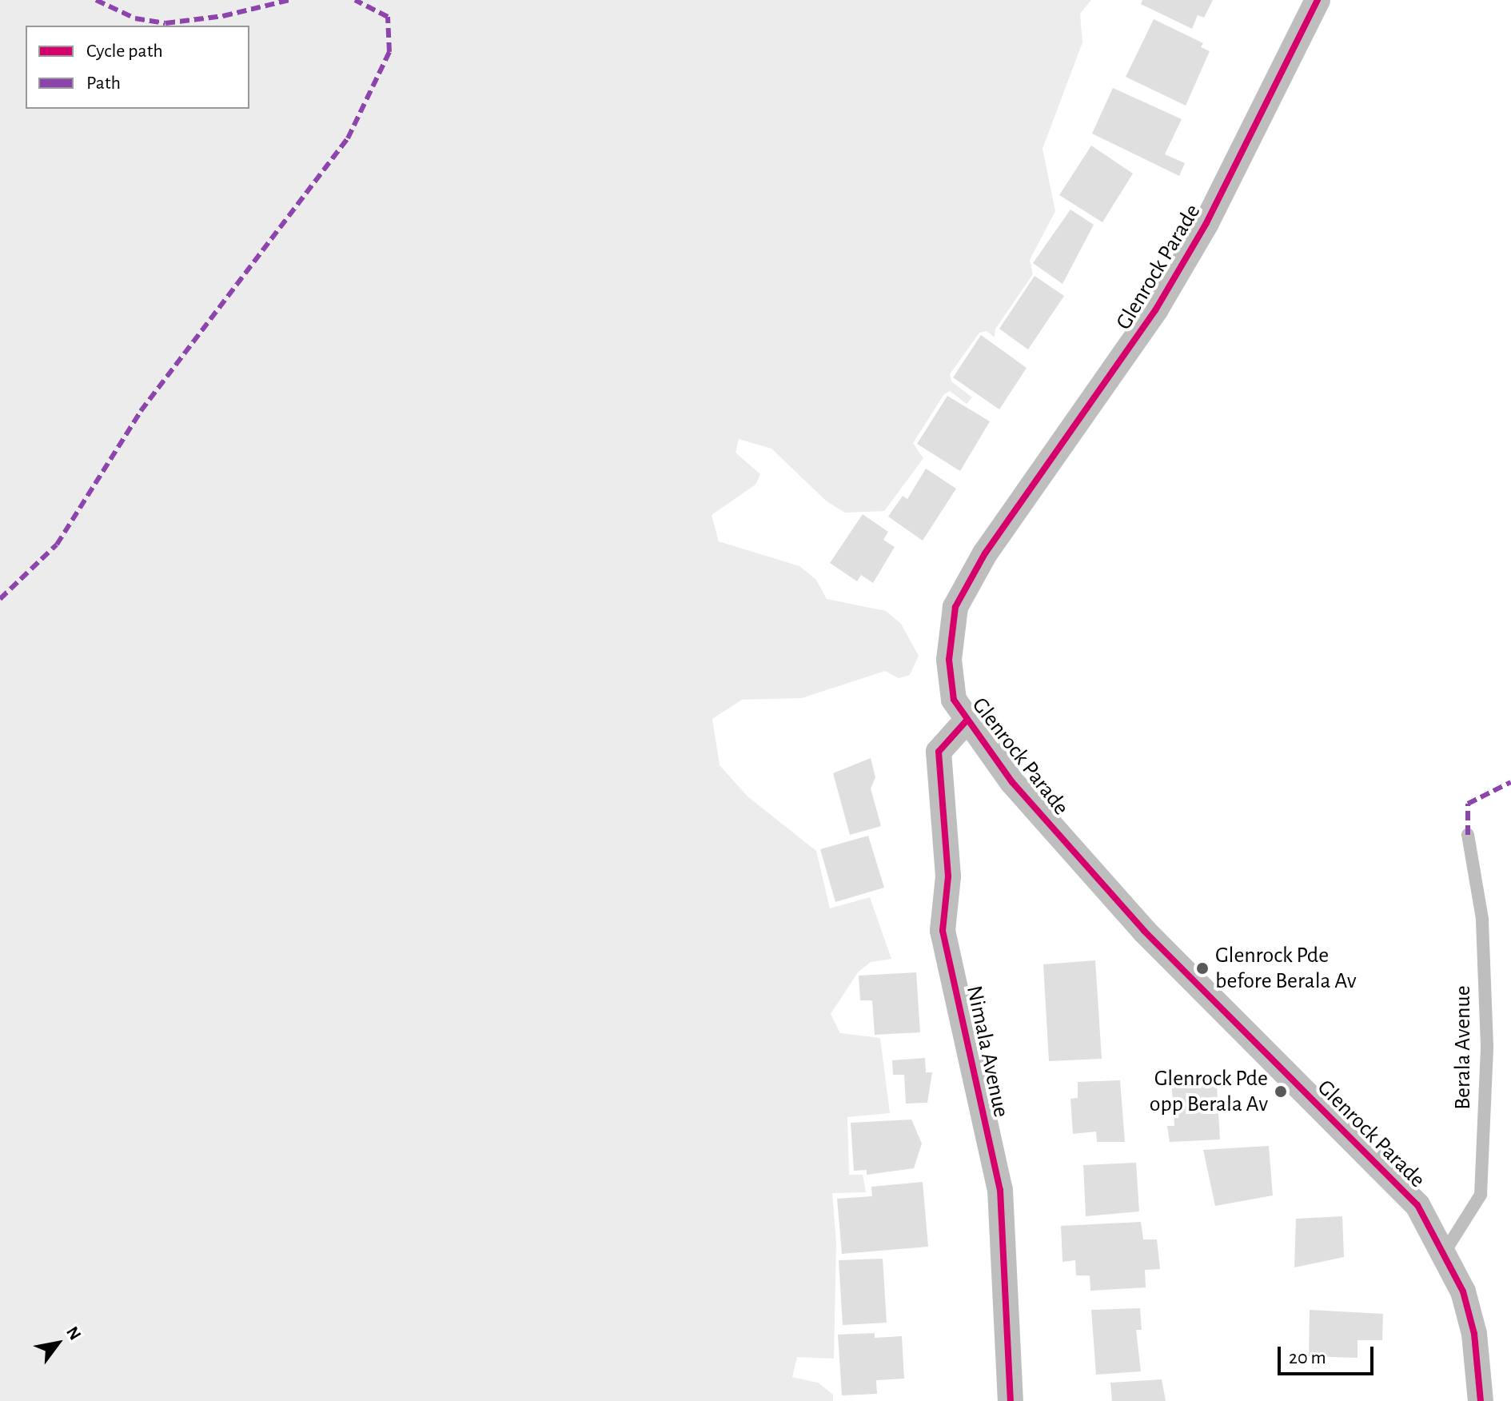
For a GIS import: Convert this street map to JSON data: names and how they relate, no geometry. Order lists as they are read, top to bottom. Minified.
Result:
{"streets":{"street":["Glenrock Parade","Nimala Avenue"],"lane":["Berala Avenue"]},"crossings":[["Glenrock Parade","Berala Avenue"],["Glenrock Parade","Nimala Avenue"]],"places":["Glenrock Pde before Berala Av","Glenrock Pde opp Berala Av"],"legend":["Cycle path","Path"],"scale_bar":"20 m","north":"top right"}
